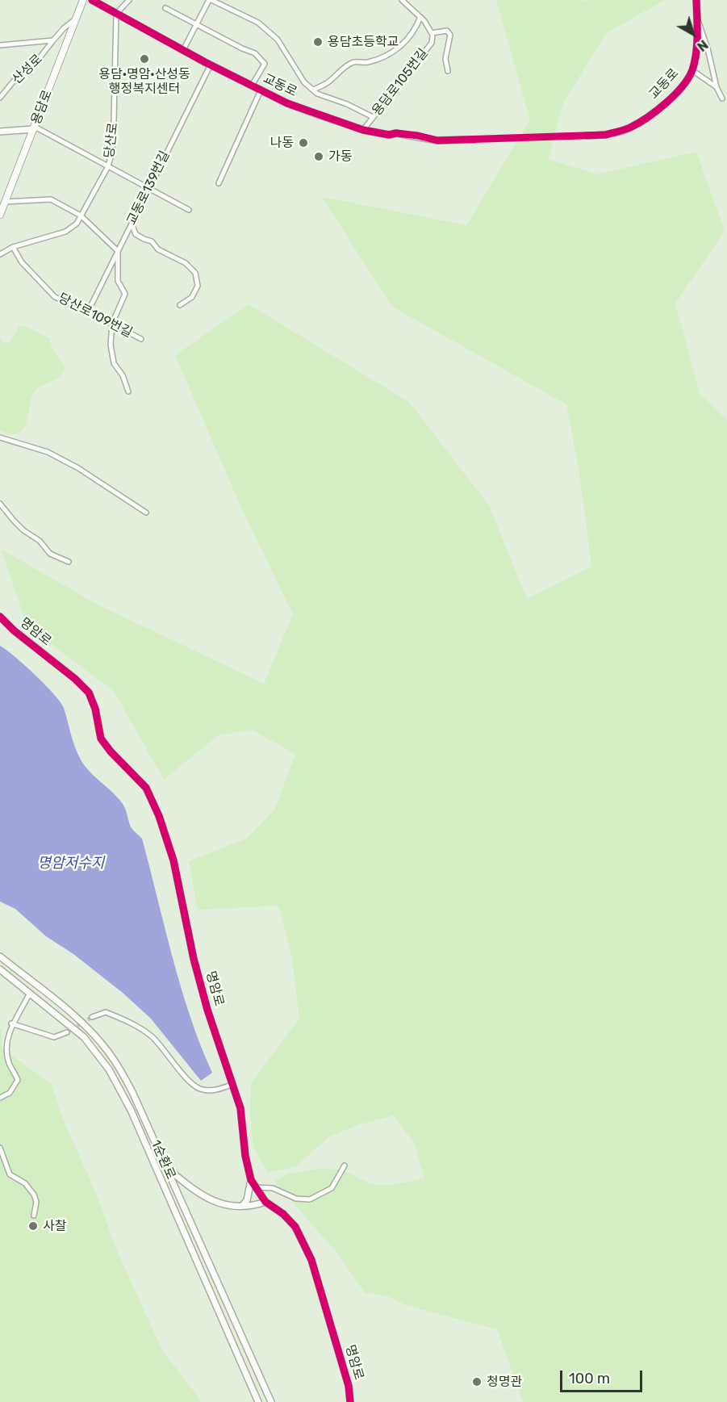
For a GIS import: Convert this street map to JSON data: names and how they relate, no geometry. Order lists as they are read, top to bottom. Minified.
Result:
{"streets":{"main road":["용담로"],"street":["산성로","용담로105번길","교동로","당산로","교동로139번길","당산로109번길","명암로","1순환로"]},"crossings":[["산성로","용담로"],["용담로105번길","교동로"],["교동로","당산로"],["교동로","교동로139번길"],["당산로","당산로109번길"],["교동로139번길","당산로109번길"]],"water":["명암저수지"],"places":["용담초등학교","용담·명암·산성동 행정복지센터","나동","가동","사찰","청명관"],"scale_bar":"100 m","north":"bottom right"}
